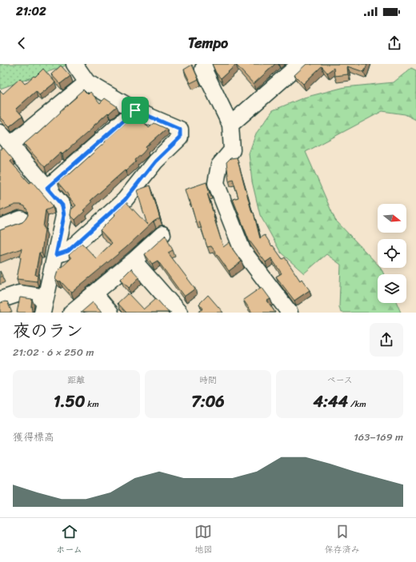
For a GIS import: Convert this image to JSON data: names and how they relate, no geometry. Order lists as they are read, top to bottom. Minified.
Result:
{"north":"right","page":{"status":"21:02","header":"Tempo","heading":["夜のラン","21:02 · 6 × 250 m"],"stats":[["距離","1.50 km"],["時間","7:06"],["ペース","4:44 /km"]],"chart":["獲得標高","163–169 m"],"tabs":["ホーム","地図","保存済み"]}}
